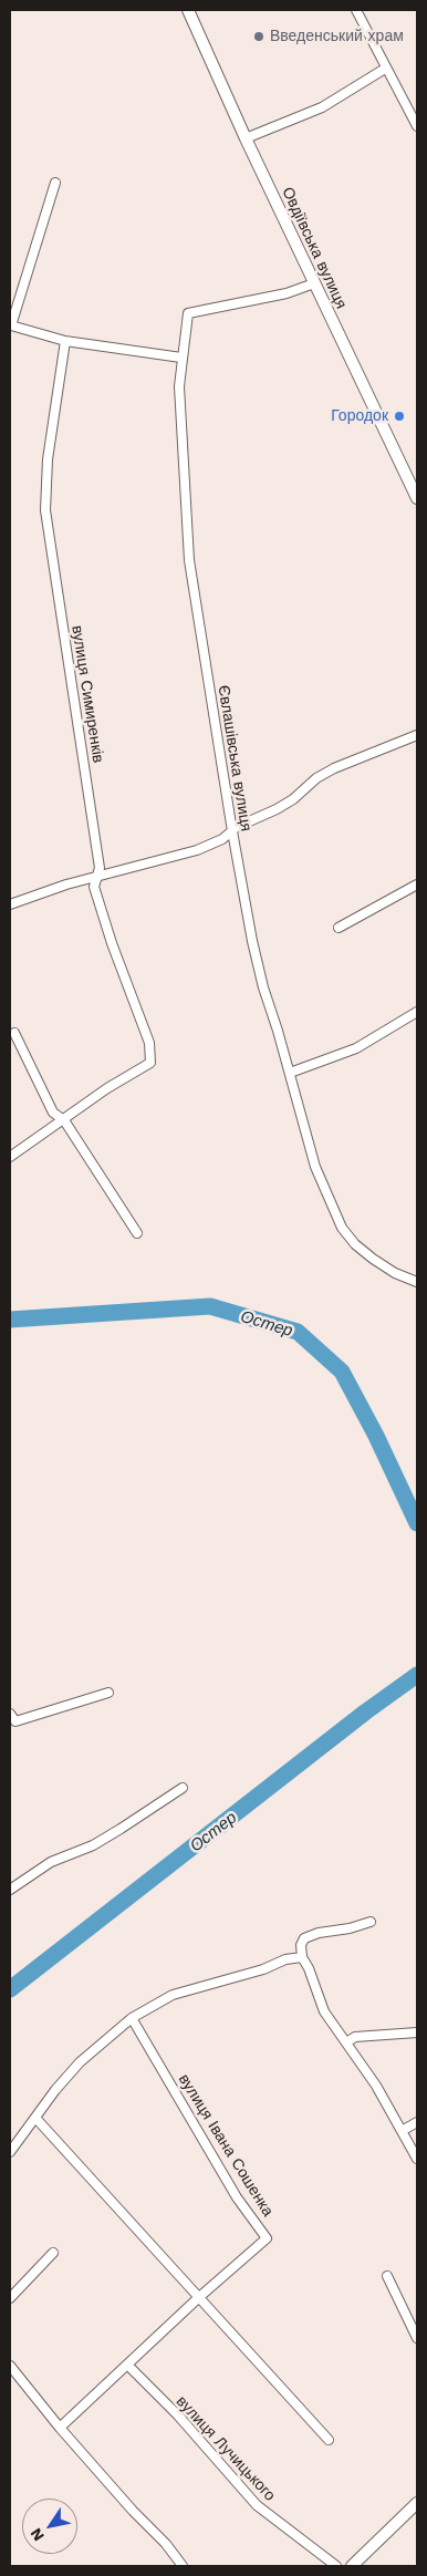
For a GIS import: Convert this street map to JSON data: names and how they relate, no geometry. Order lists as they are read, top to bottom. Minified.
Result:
{"streets":{"main road":["Овдіївська вулиця"],"street":["вулиця Симиренків","Євлашівська вулиця","вулиця Івана Сошенка","вулиця Лучицького"]},"crossings":[["Овдіївська вулиця","Євлашівська вулиця"],["вулиця Івана Сошенка","вулиця Лучицького"]],"water":["Остер"],"places":["Введенський храм","Городок"],"north":"bottom left"}
